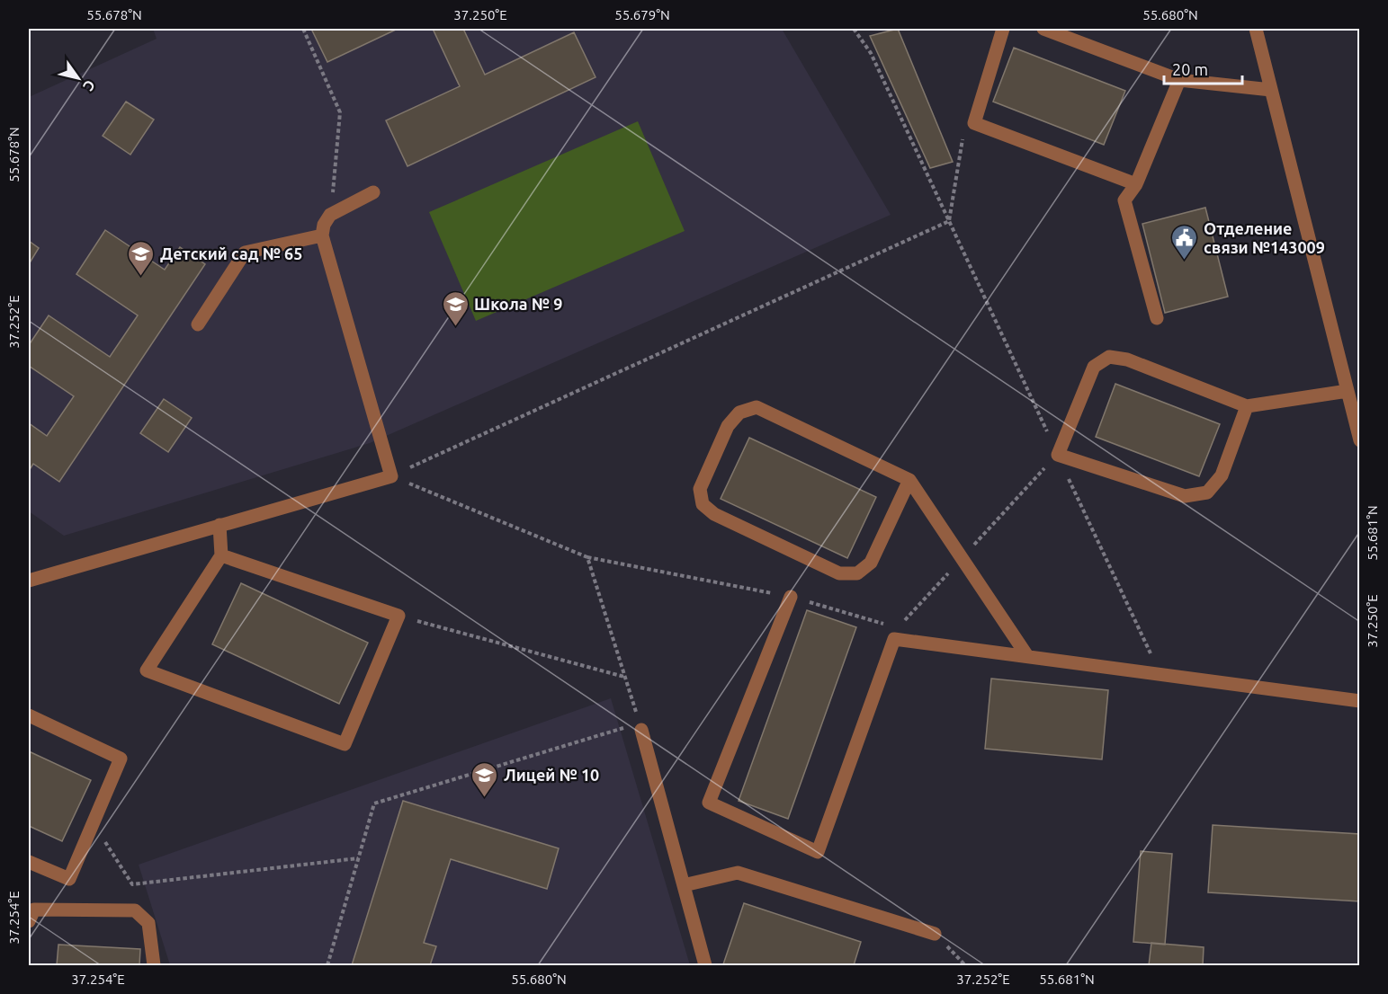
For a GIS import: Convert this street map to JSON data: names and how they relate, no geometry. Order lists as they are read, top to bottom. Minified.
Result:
{"places":{"public building":["Отделение связи №143009"],"school or university":["Детский сад № 65","Школа № 9","Лицей № 10"]},"scale_bar":"20 m","north":"bottom right","coordinates":["55.678°N","37.250°E","55.679°N","55.680°N","37.252°E","55.681°N","37.254°E"]}
